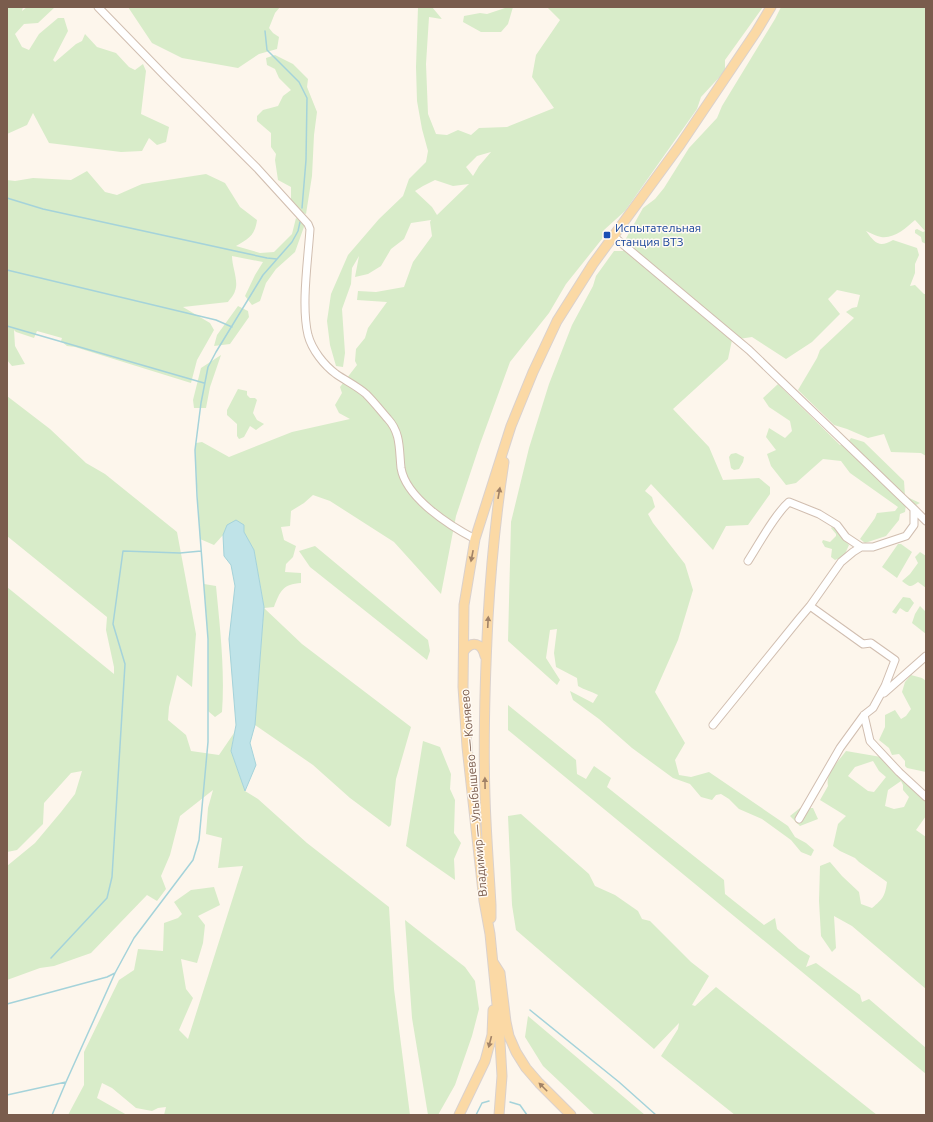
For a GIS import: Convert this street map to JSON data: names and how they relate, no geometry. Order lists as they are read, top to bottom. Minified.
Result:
{"streets":{"main road":["Владимир — Улыбышево — Коняево"]},"places":{"transit":["Испытательная станция ВТЗ"]}}
